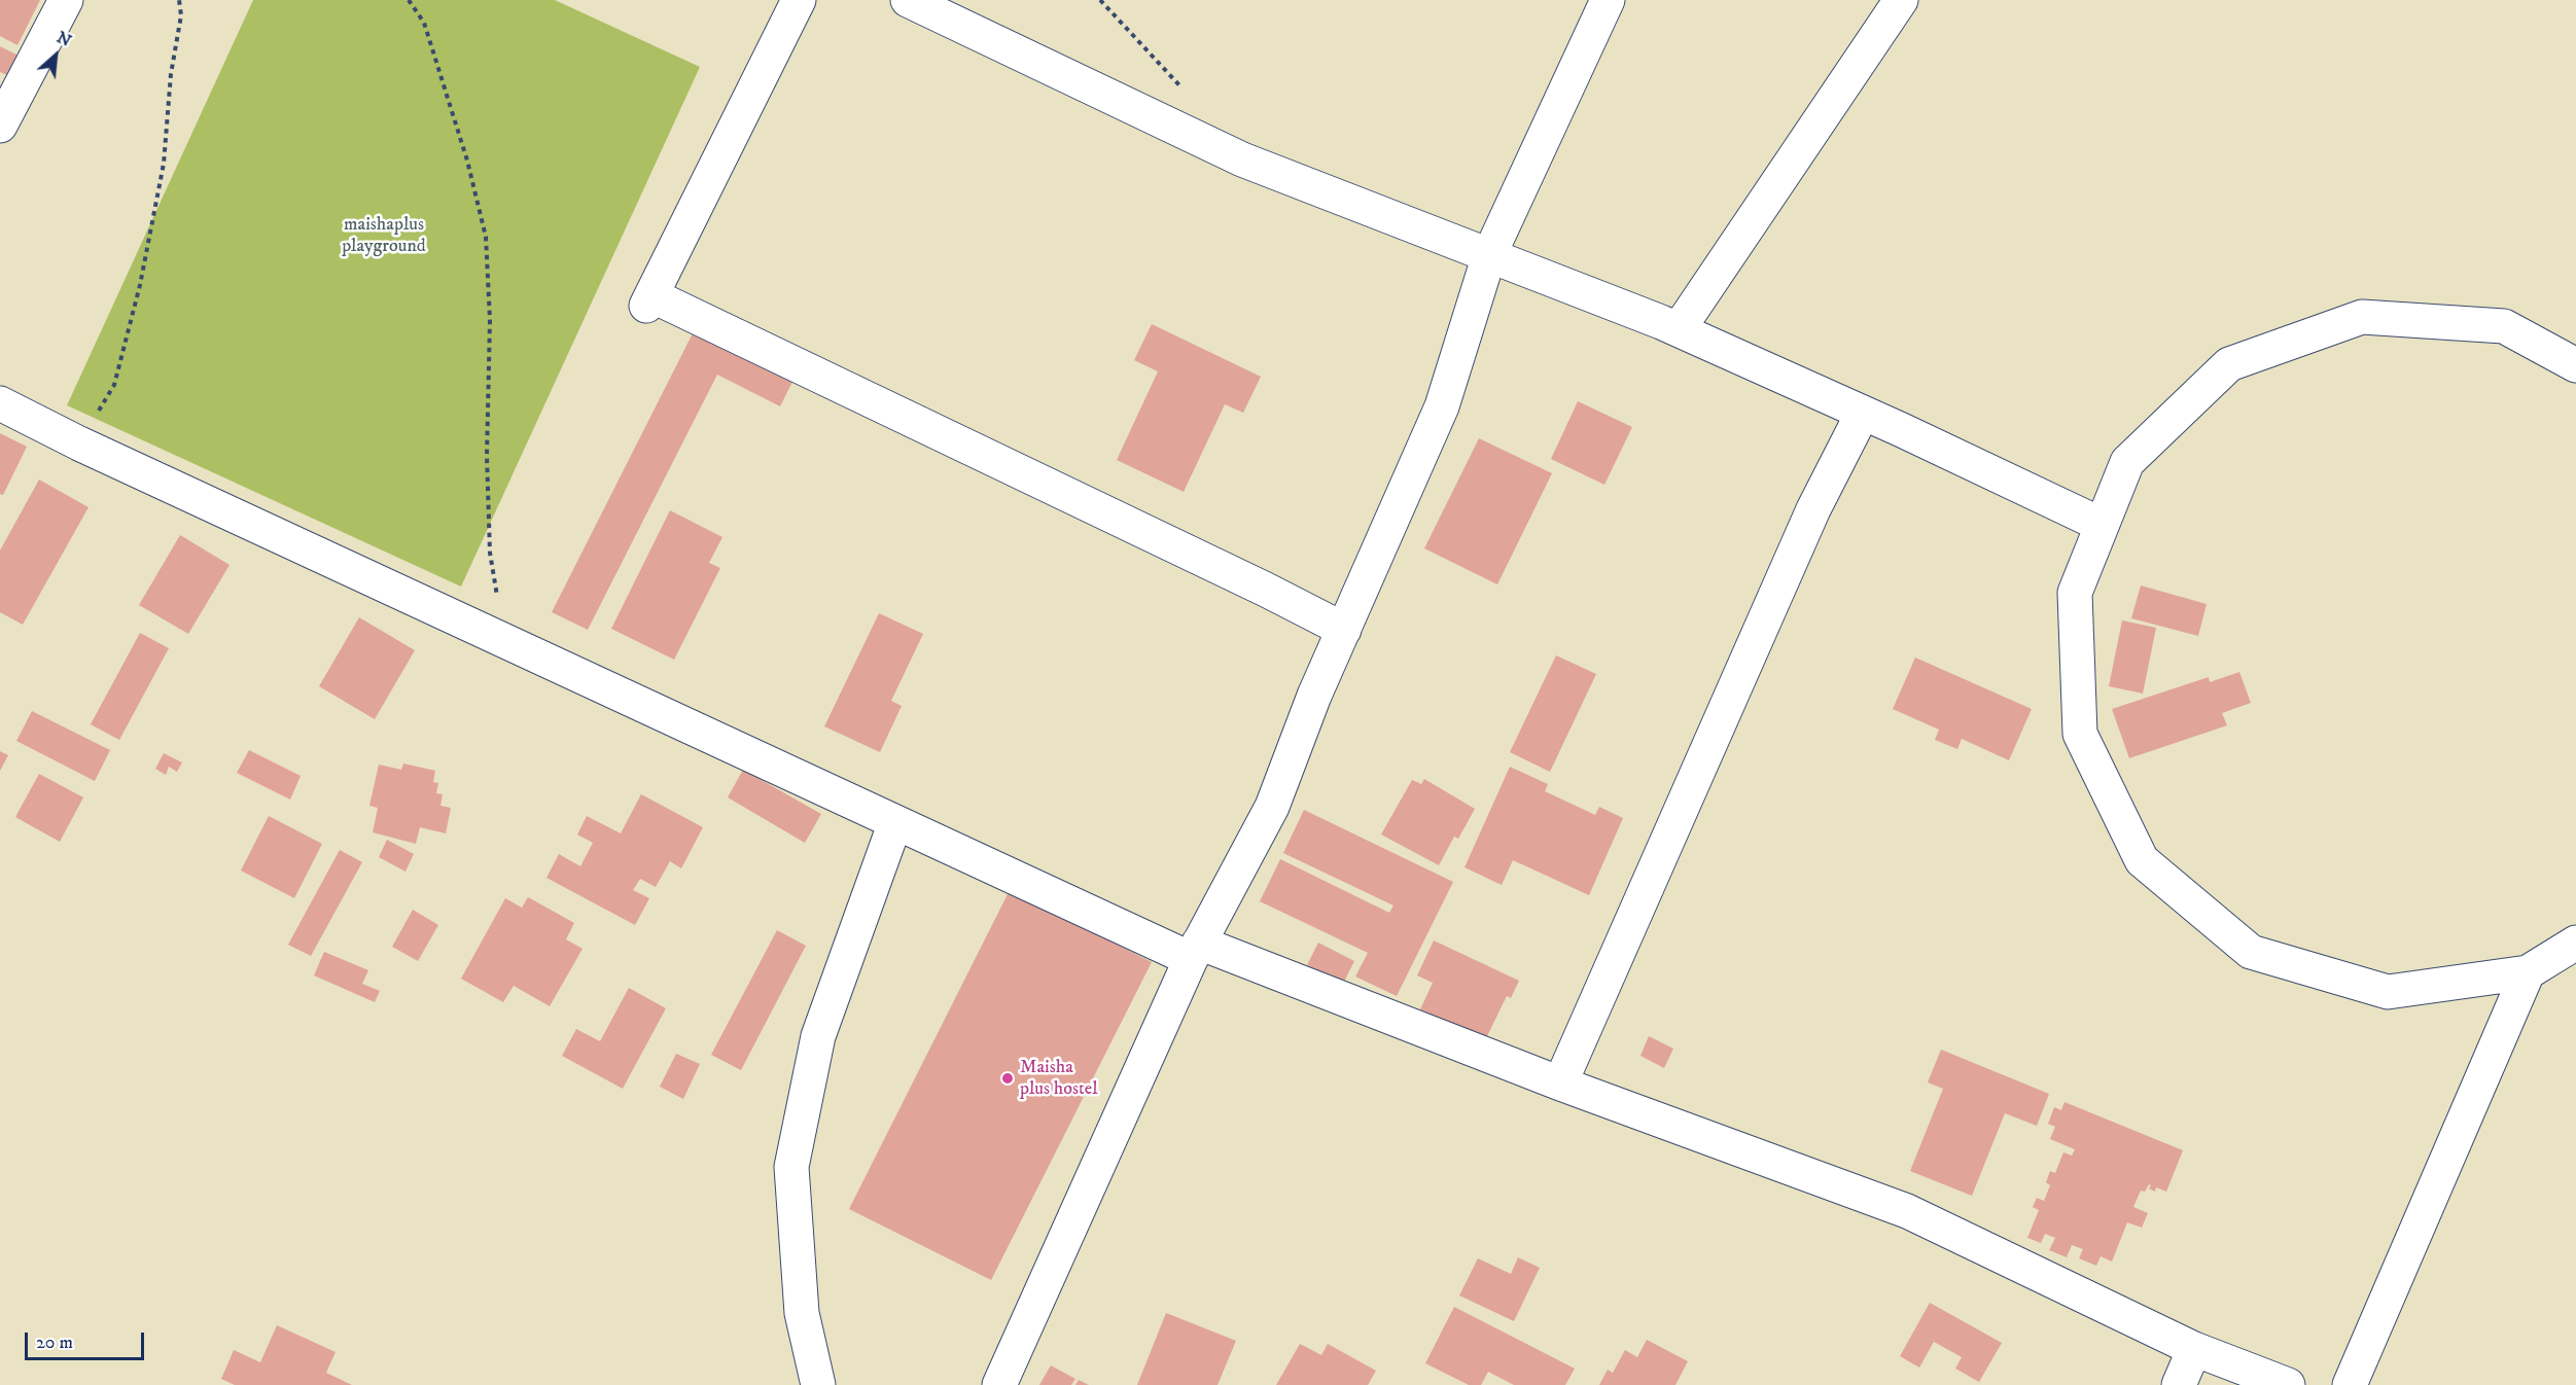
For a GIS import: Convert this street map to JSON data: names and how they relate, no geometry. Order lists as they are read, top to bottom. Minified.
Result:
{"parks":["maishaplus playground"],"places":["Maisha plus hostel"],"scale_bar":"20 m","north":"top right"}
